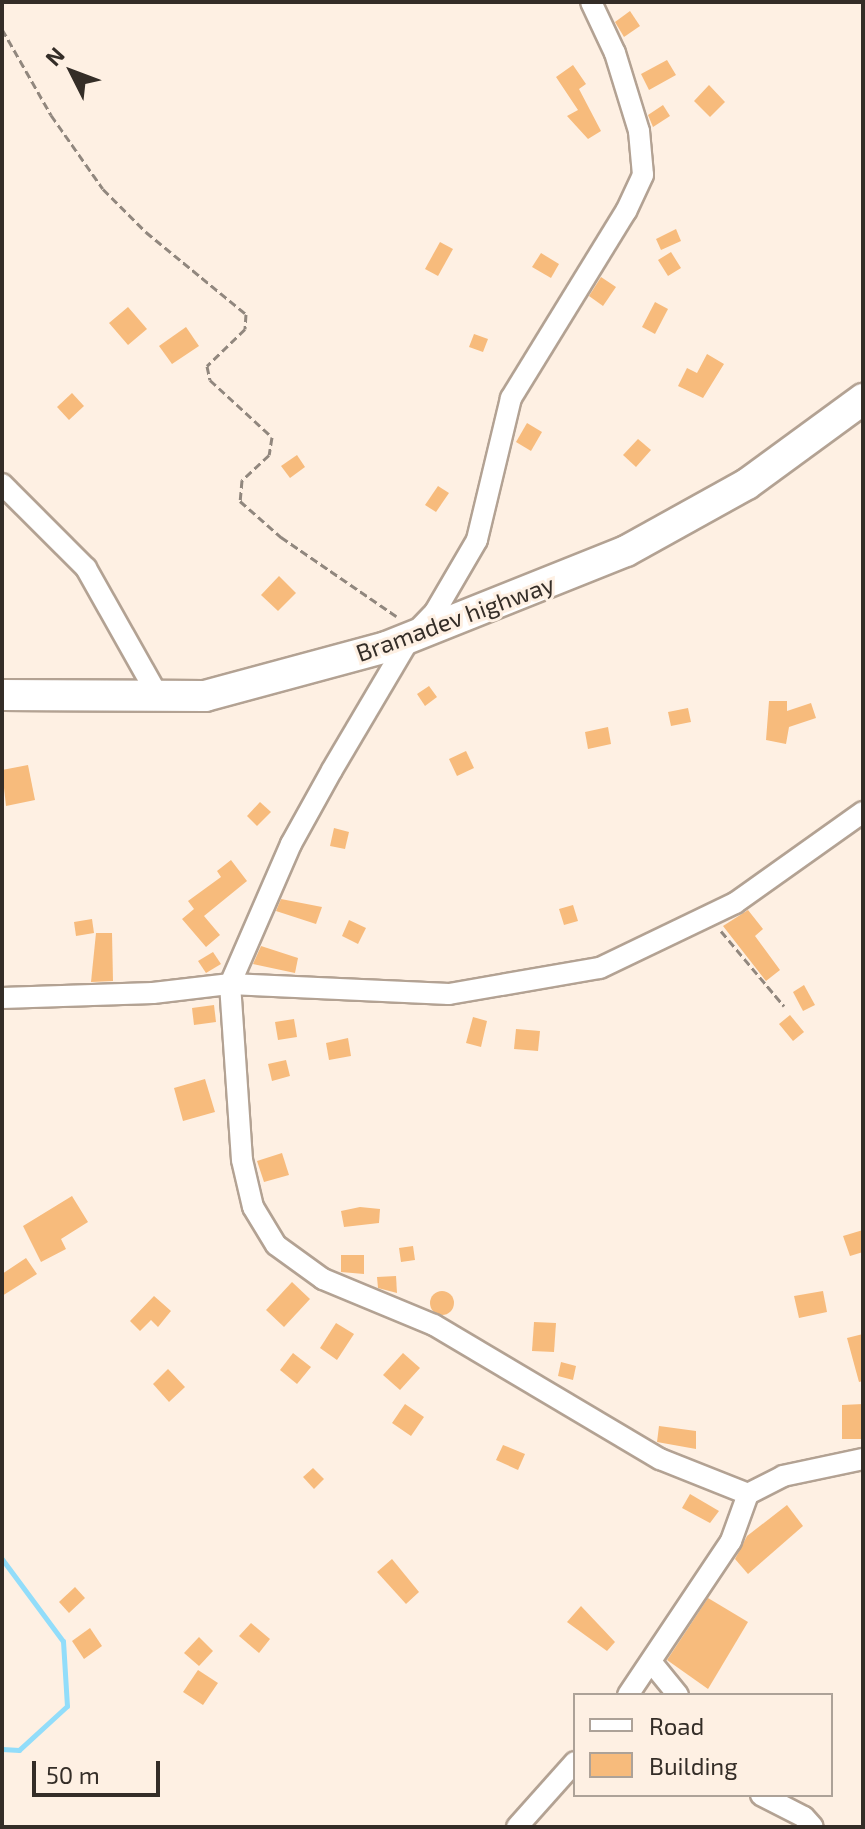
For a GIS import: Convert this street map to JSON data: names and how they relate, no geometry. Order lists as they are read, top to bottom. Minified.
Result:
{"streets":{"street":["Bramadev highway"]},"legend":["Road","Building"],"scale_bar":"50 m","north":"top left"}
